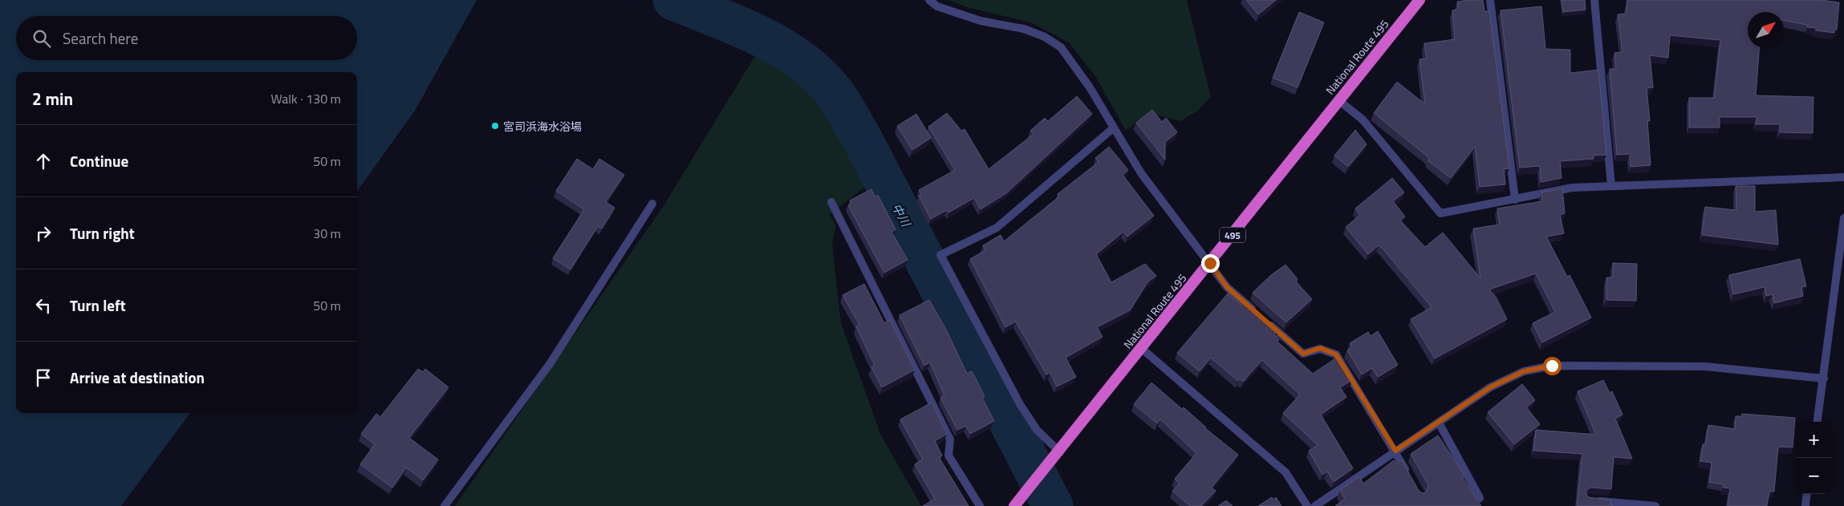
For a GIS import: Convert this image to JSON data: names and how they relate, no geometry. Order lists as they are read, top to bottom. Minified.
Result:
{"streets":{"highway":["National Route 495","495"]},"water":["中川"],"places":["宮司浜海水浴場"],"north":"top right","page":{"search":"Search here","heading":["2 min","Walk · 130 m"],"list":[["Continue","50 m"],["Turn right","30 m"],["Turn left","50 m"],"Arrive at destination"],"map_buttons":["+","−"]}}
